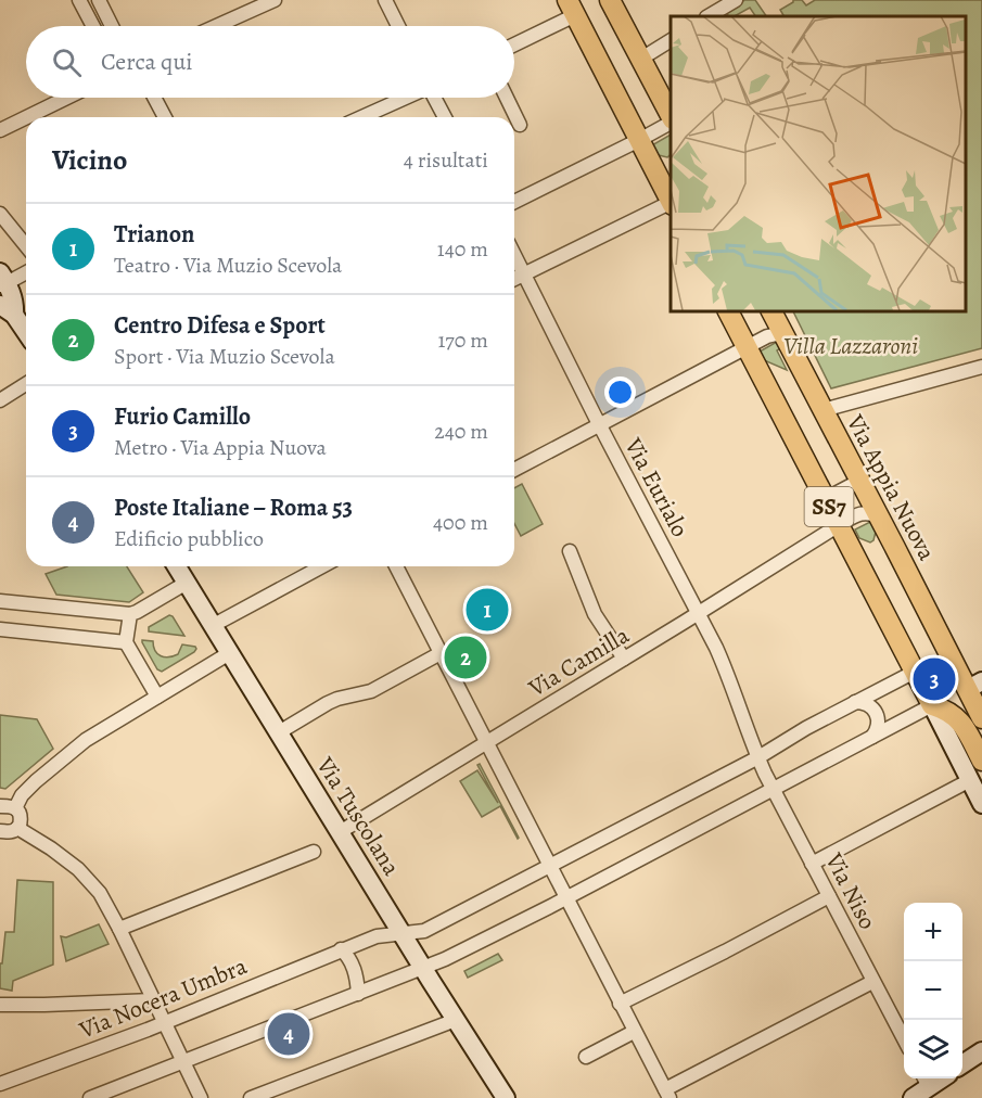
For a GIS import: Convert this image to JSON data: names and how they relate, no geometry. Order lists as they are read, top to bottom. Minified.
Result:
{"streets":{"main road":["Via Appia Nuova","SS7","Via Tuscolana"],"street":["Via Eurialo","Via Camilla","Via Niso","Via Nocera Umbra"]},"crossings":[["Via Eurialo","Via Camilla"],["Via Eurialo","Via Niso"],["Via Eurialo","Via Nocera Umbra"],["Via Appia Nuova","SS7"],["Via Appia Nuova","Via Camilla"],["Via Appia Nuova","Via Nocera Umbra"],["SS7","Via Camilla"],["SS7","Via Nocera Umbra"],["Via Camilla","Via Tuscolana"],["Via Tuscolana","Via Nocera Umbra"],["Via Niso","Via Nocera Umbra"]],"parks":["Villa Lazzaroni"],"page":{"search":"Cerca qui","heading":["Vicino","4 risultati"],"list":[{"mark":"1","name":"Trianon","note":"Teatro · Via Muzio Scevola","value":"140 m"},{"mark":"2","name":"Centro Difesa e Sport","note":"Sport · Via Muzio Scevola","value":"170 m"},{"mark":"3","name":"Furio Camillo","note":"Metro · Via Appia Nuova","value":"240 m"},{"mark":"4","name":"Poste Italiane – Roma 53","note":"Edificio pubblico","value":"400 m"}],"pins":["1","2","3","4"],"map_buttons":["+","−"]}}
